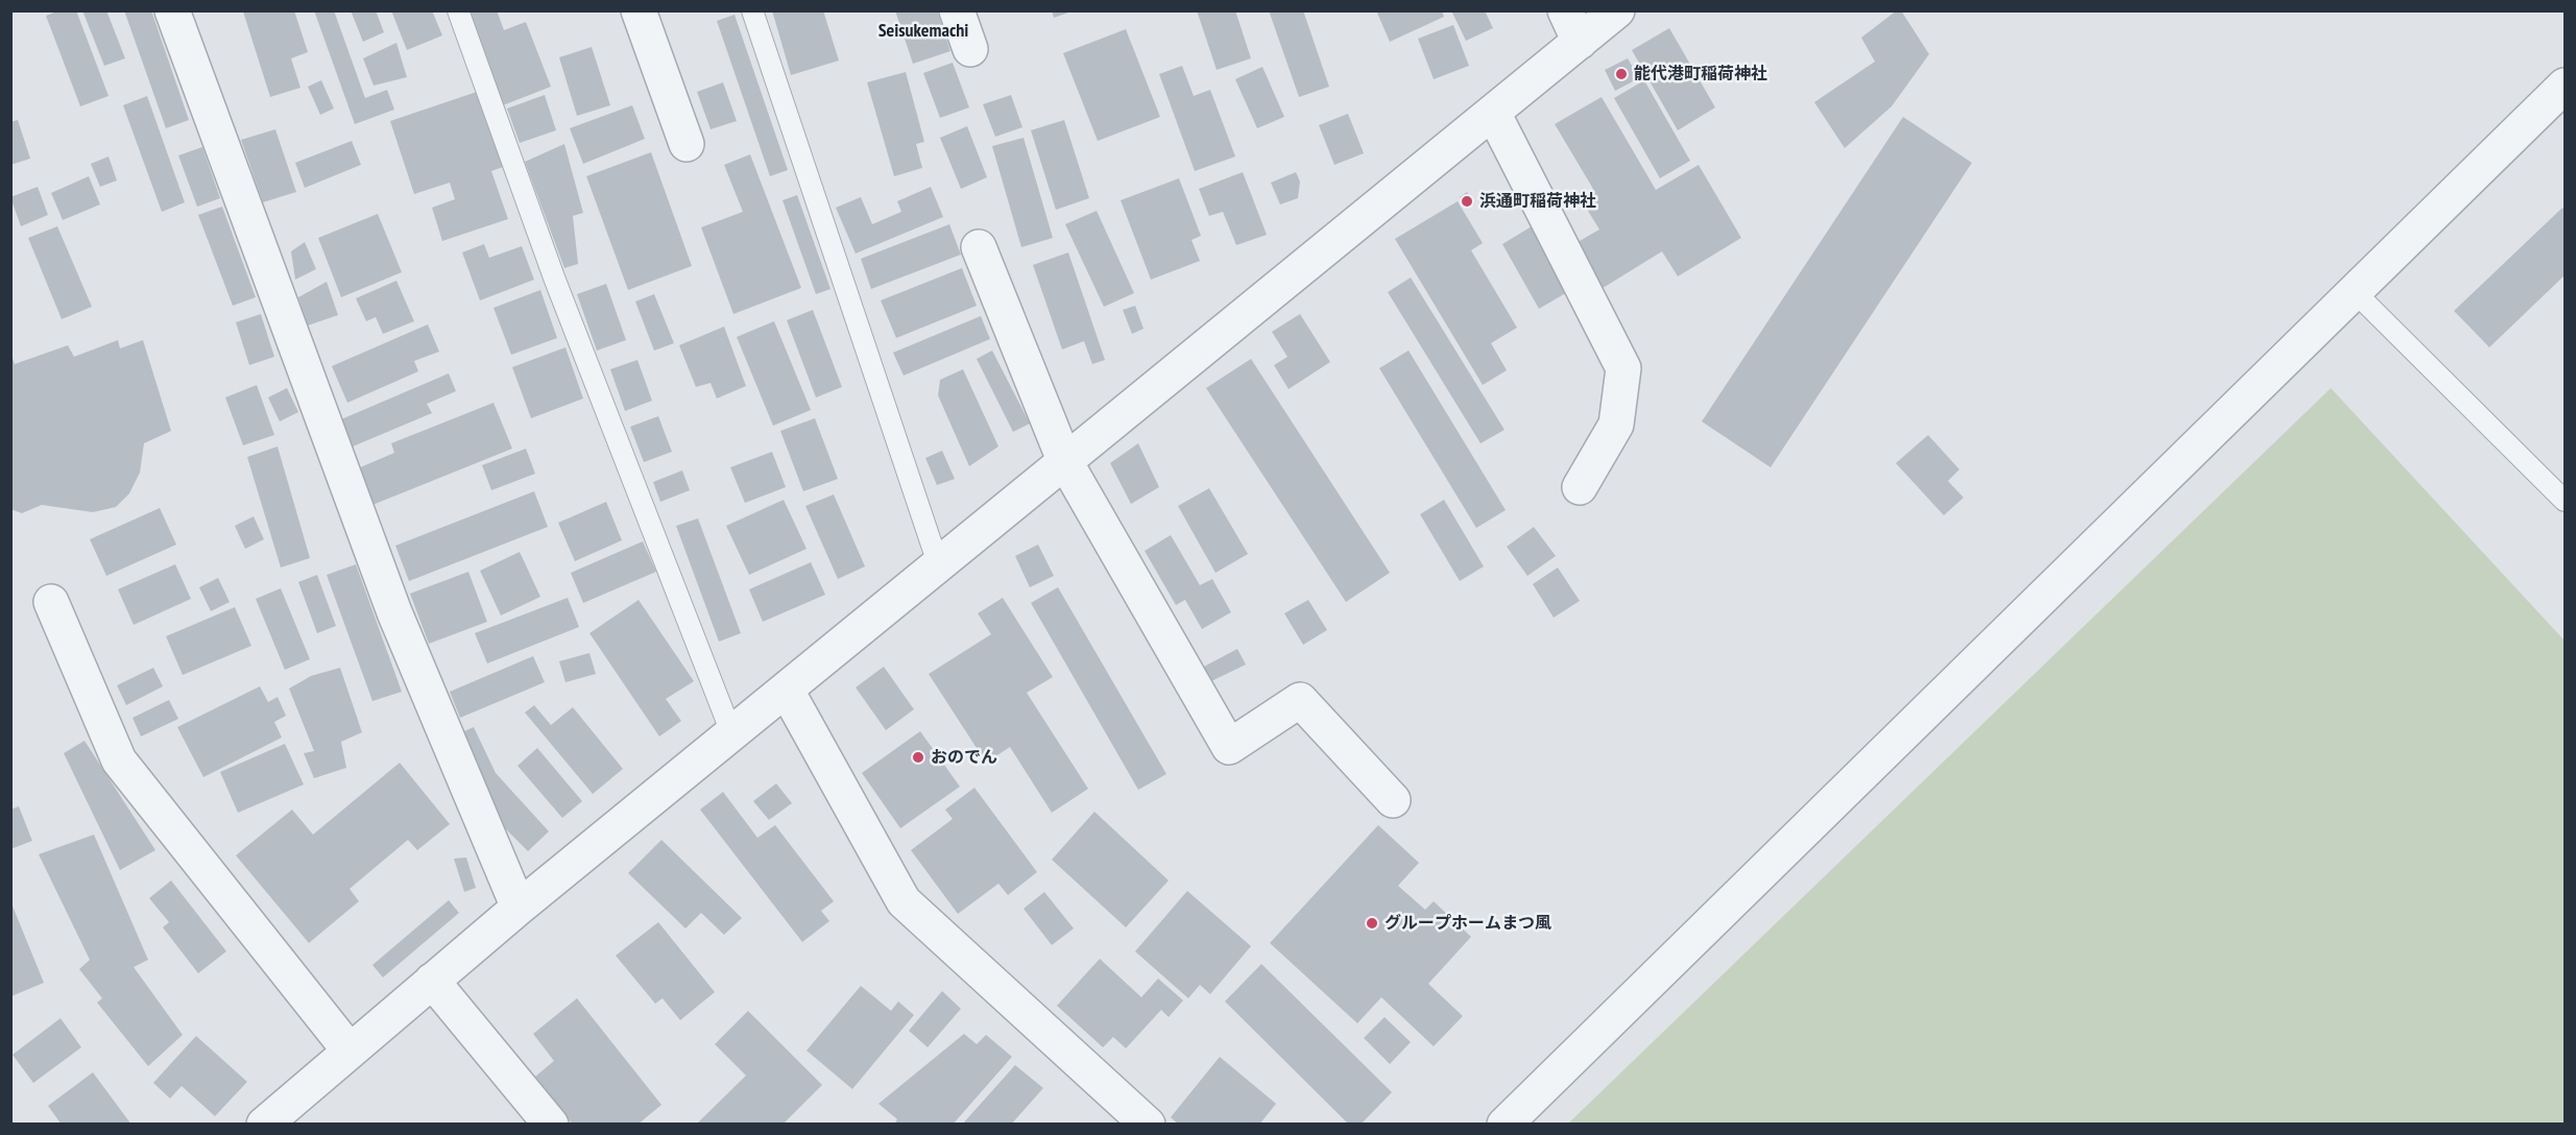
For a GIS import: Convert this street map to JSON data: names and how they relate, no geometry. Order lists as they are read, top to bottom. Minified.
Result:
{"districts":["Seisukemachi"],"places":["能代港町稲荷神社","浜通町稲荷神社","おのでん","グループホームまつ風"]}
